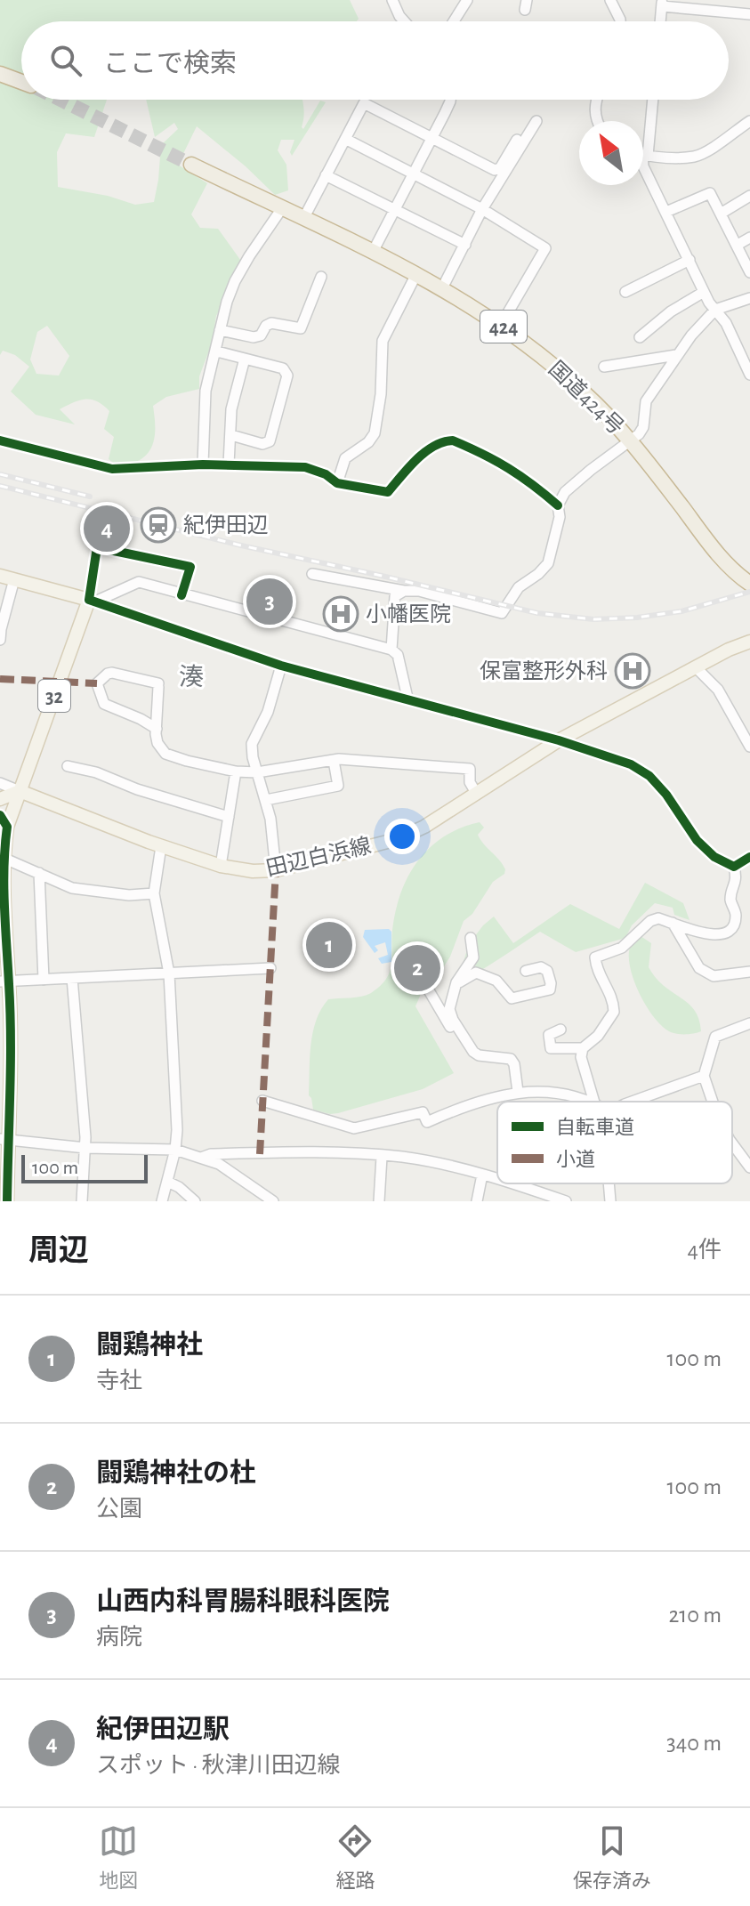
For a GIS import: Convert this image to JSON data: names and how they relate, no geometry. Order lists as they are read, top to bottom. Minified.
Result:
{"streets":{"highway":["424","国道424号"],"main road":["32","田辺白浜線"]},"crossings":[["32","田辺白浜線"]],"districts":["湊"],"places":{"station":["紀伊田辺"],"hospital":["小幡医院","保富整形外科"]},"legend":["自転車道","小道"],"scale_bar":"100 m","north":"top left","page":{"search":"ここで検索","pins":["4","3","1","2"],"scale":"100 m","heading":["周辺","4件"],"list":[{"mark":"1","name":"闘鶏神社","note":"寺社","value":"100 m"},{"mark":"2","name":"闘鶏神社の杜","note":"公園","value":"100 m"},{"mark":"3","name":"山西内科胃腸科眼科医院","note":"病院","value":"210 m"},{"mark":"4","name":"紀伊田辺駅","note":"スポット · 秋津川田辺線","value":"340 m"}],"nav":["地図","経路","保存済み"]}}
